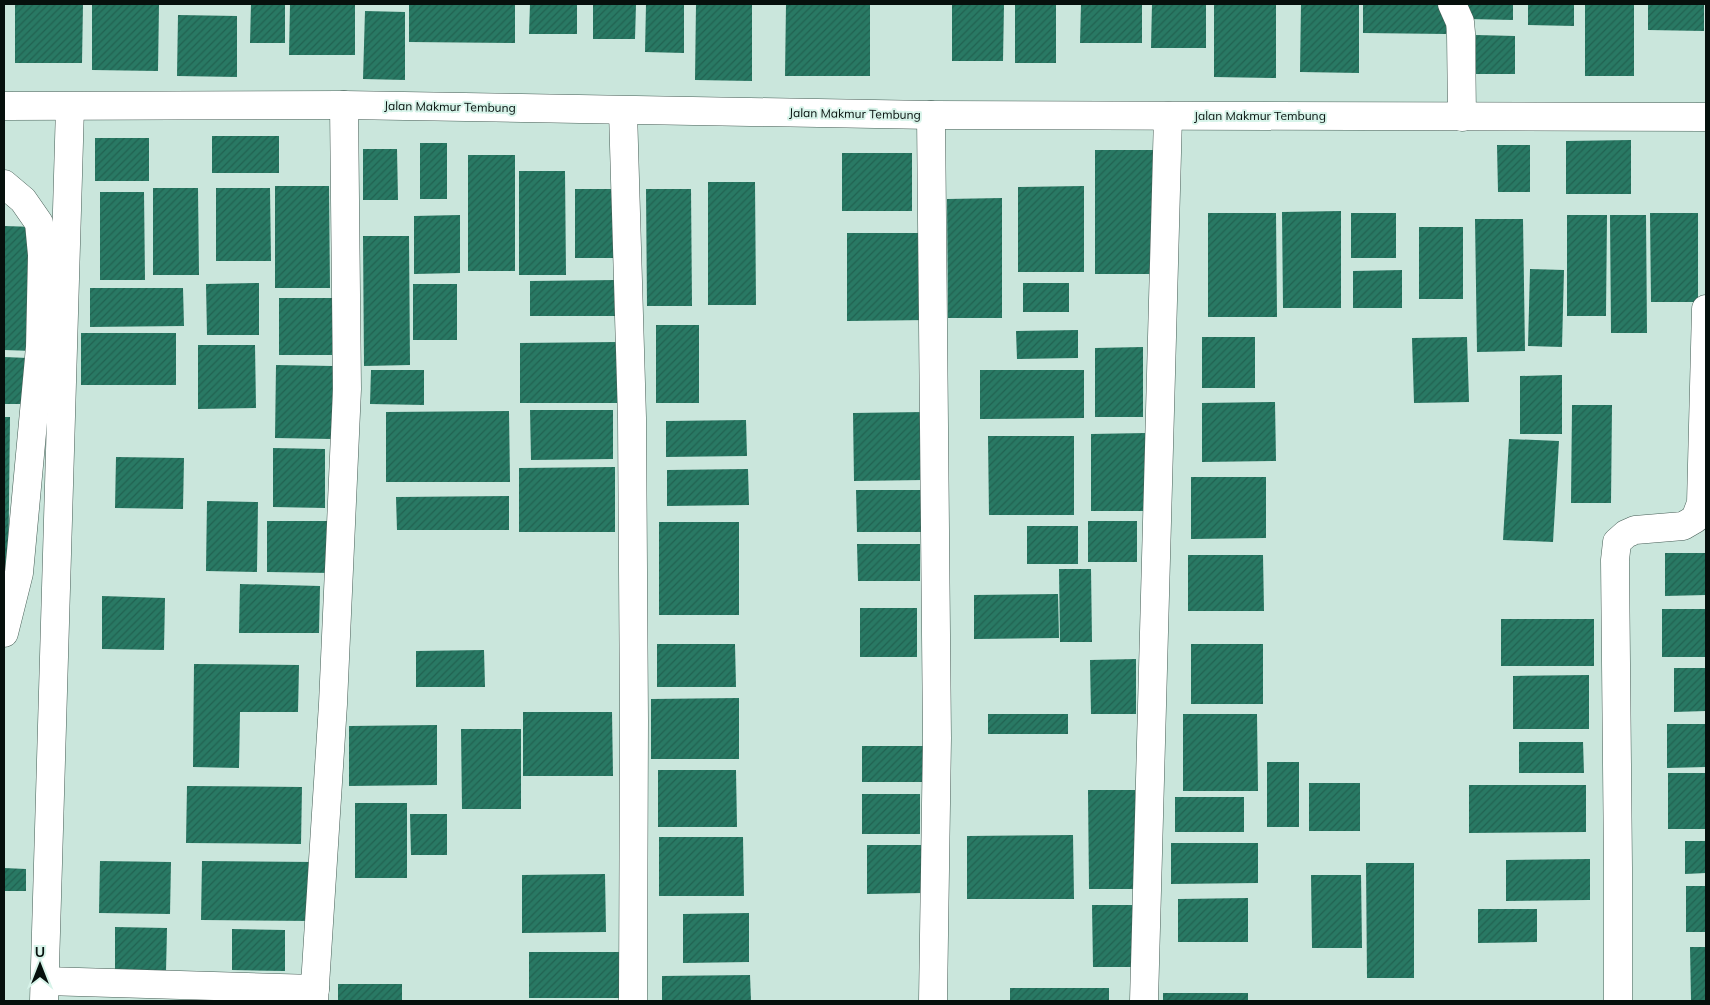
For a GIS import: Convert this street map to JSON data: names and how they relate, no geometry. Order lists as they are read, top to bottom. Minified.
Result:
{"streets":{"street":["Jalan Makmur Tembung"]},"north":"top"}
